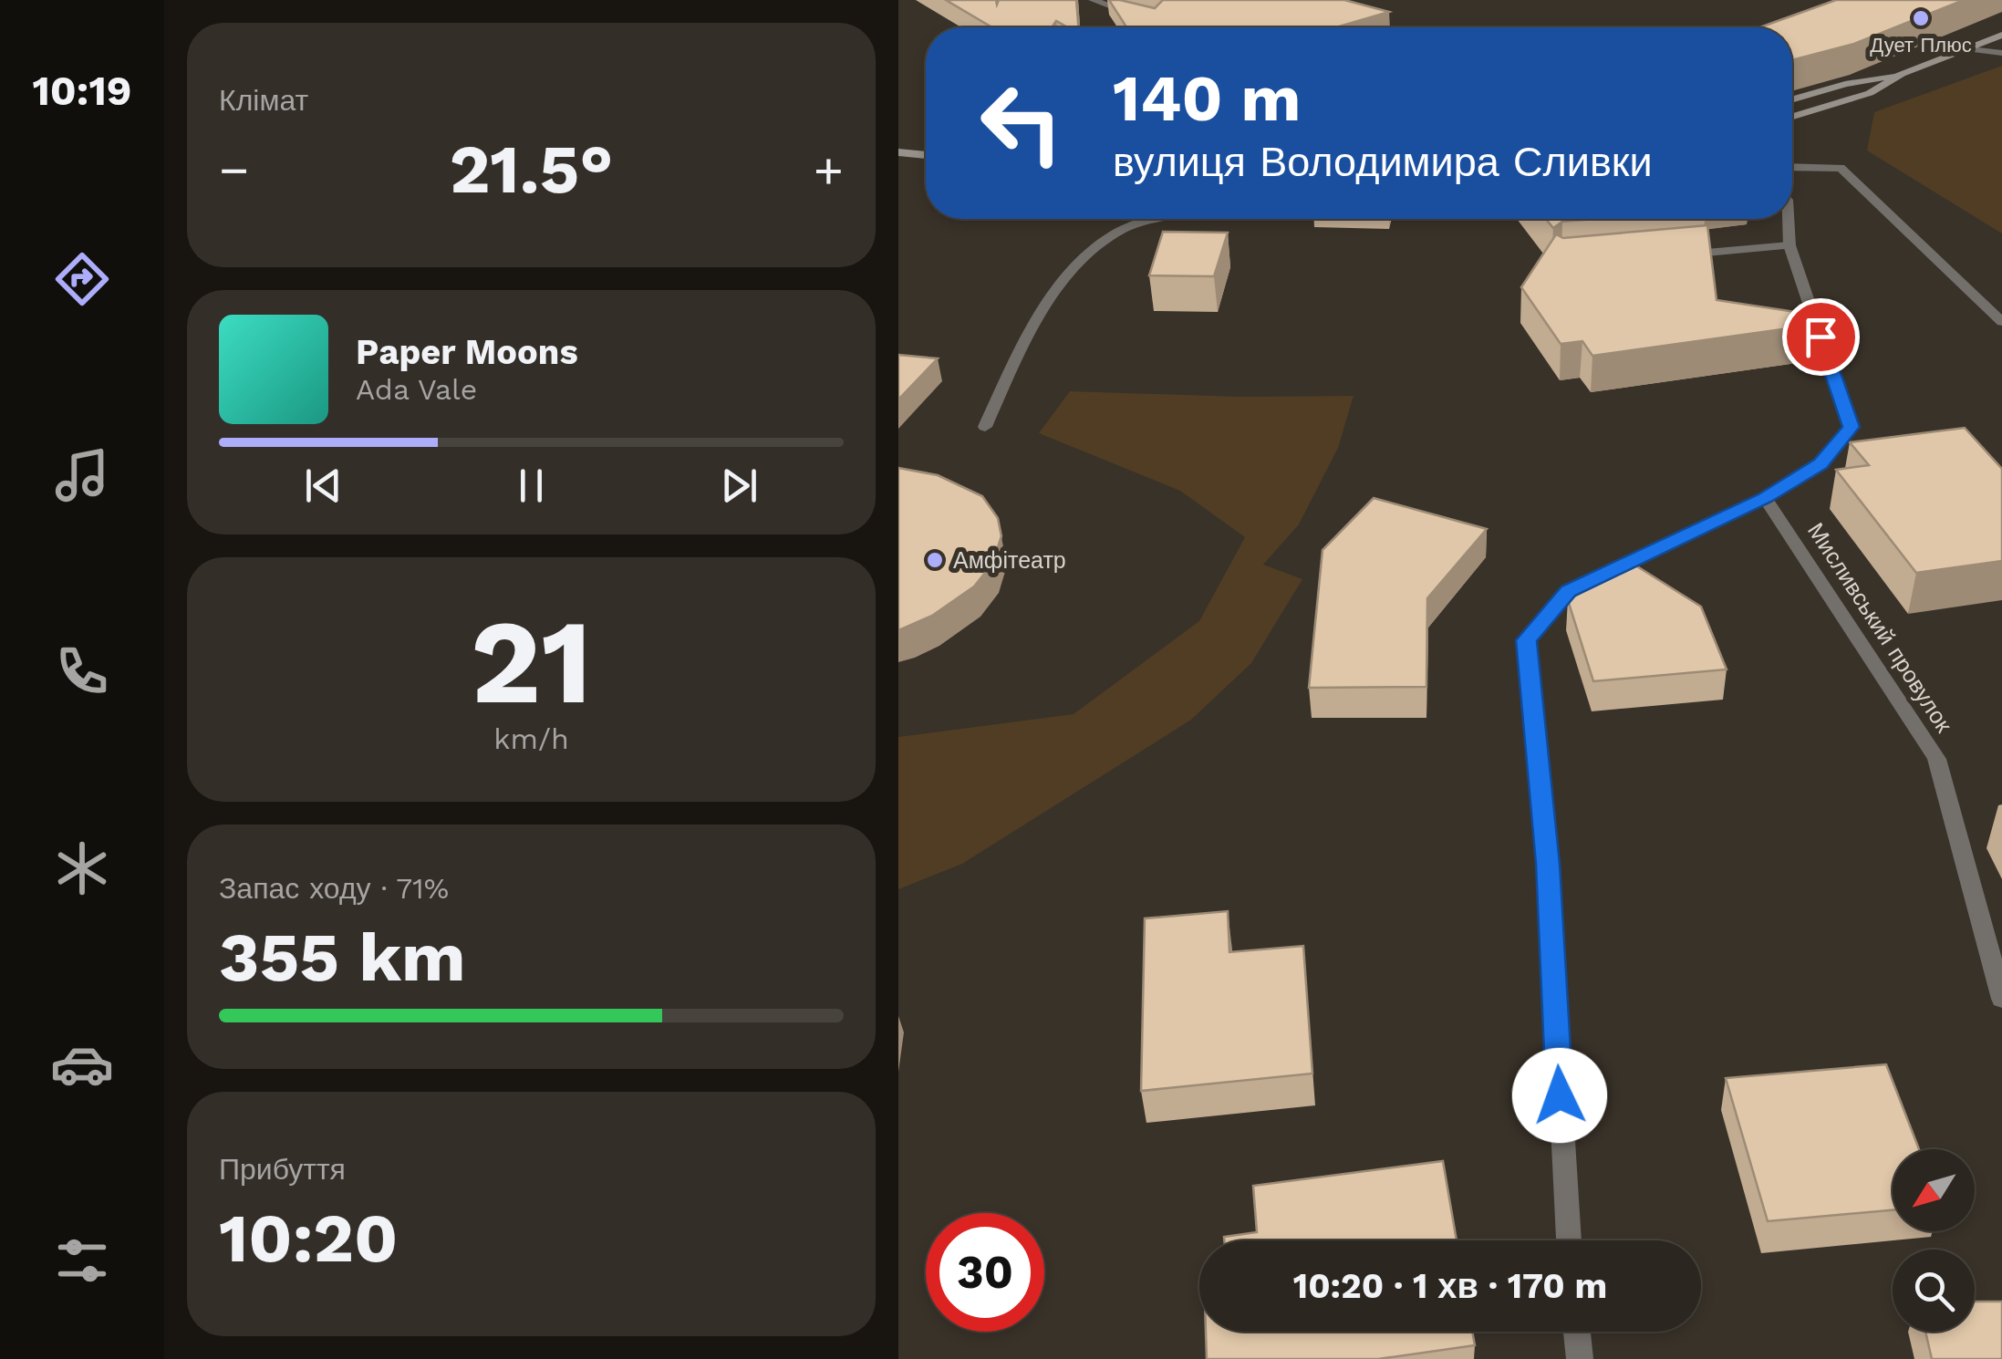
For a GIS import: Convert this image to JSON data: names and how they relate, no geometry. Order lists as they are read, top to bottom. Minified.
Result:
{"streets":{"street":["Мисливський провулок"]},"places":["Дует Плюс","Амфітеатр"],"north":"bottom left","page":{"tabs":"10:19","tile":["Клімат",["21","km/h"],["Запас ходу · 71%","355 km"],["Прибуття","10:20"]],"turn":["140 m","вулиця Володимира Сливки"],"heat":["−","21.5°","+"],"song":["Paper Moons","Ada Vale"],"limit":"30","trip":"10:20 · 1 хв · 170 m"}}
